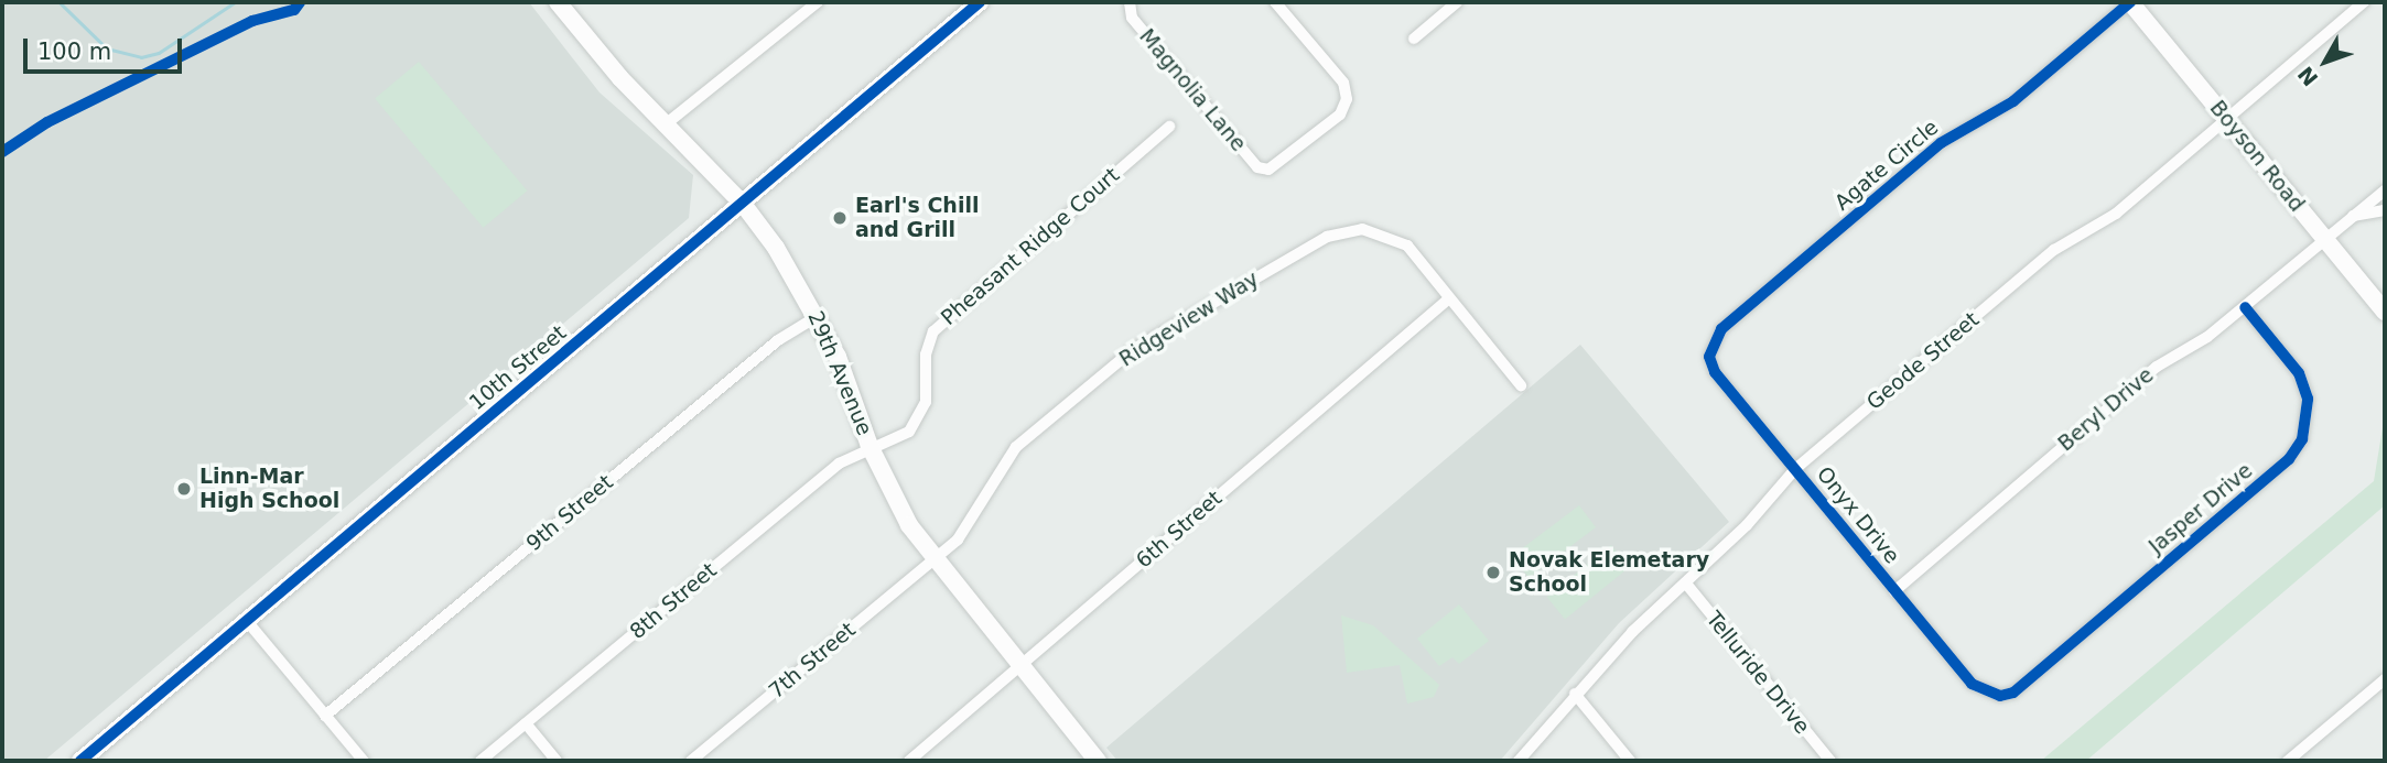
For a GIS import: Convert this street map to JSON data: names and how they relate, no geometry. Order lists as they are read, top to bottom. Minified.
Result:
{"streets":{"street":["Magnolia Lane","Boyson Road","Agate Circle","Pheasant Ridge Court","Ridgeview Way","Geode Street","10th Street","29th Avenue","Beryl Drive","Jasper Drive","9th Street","Onyx Drive","6th Street","8th Street","7th Street","Telluride Drive"]},"crossings":[["Boyson Road","Agate Circle"],["Boyson Road","Geode Street"],["Boyson Road","Beryl Drive"],["Agate Circle","Onyx Drive"],["Pheasant Ridge Court","29th Avenue"],["Pheasant Ridge Court","8th Street"],["Ridgeview Way","29th Avenue"],["Ridgeview Way","6th Street"],["Ridgeview Way","7th Street"],["Geode Street","Onyx Drive"],["Geode Street","Telluride Drive"],["10th Street","29th Avenue"],["29th Avenue","9th Street"],["29th Avenue","6th Street"],["29th Avenue","8th Street"],["29th Avenue","7th Street"],["Beryl Drive","Jasper Drive"],["Beryl Drive","Onyx Drive"],["Jasper Drive","Onyx Drive"]],"places":["Earl's Chill and Grill","Linn-Mar High School","Novak Elemetary School"],"scale_bar":"100 m","north":"bottom left"}
